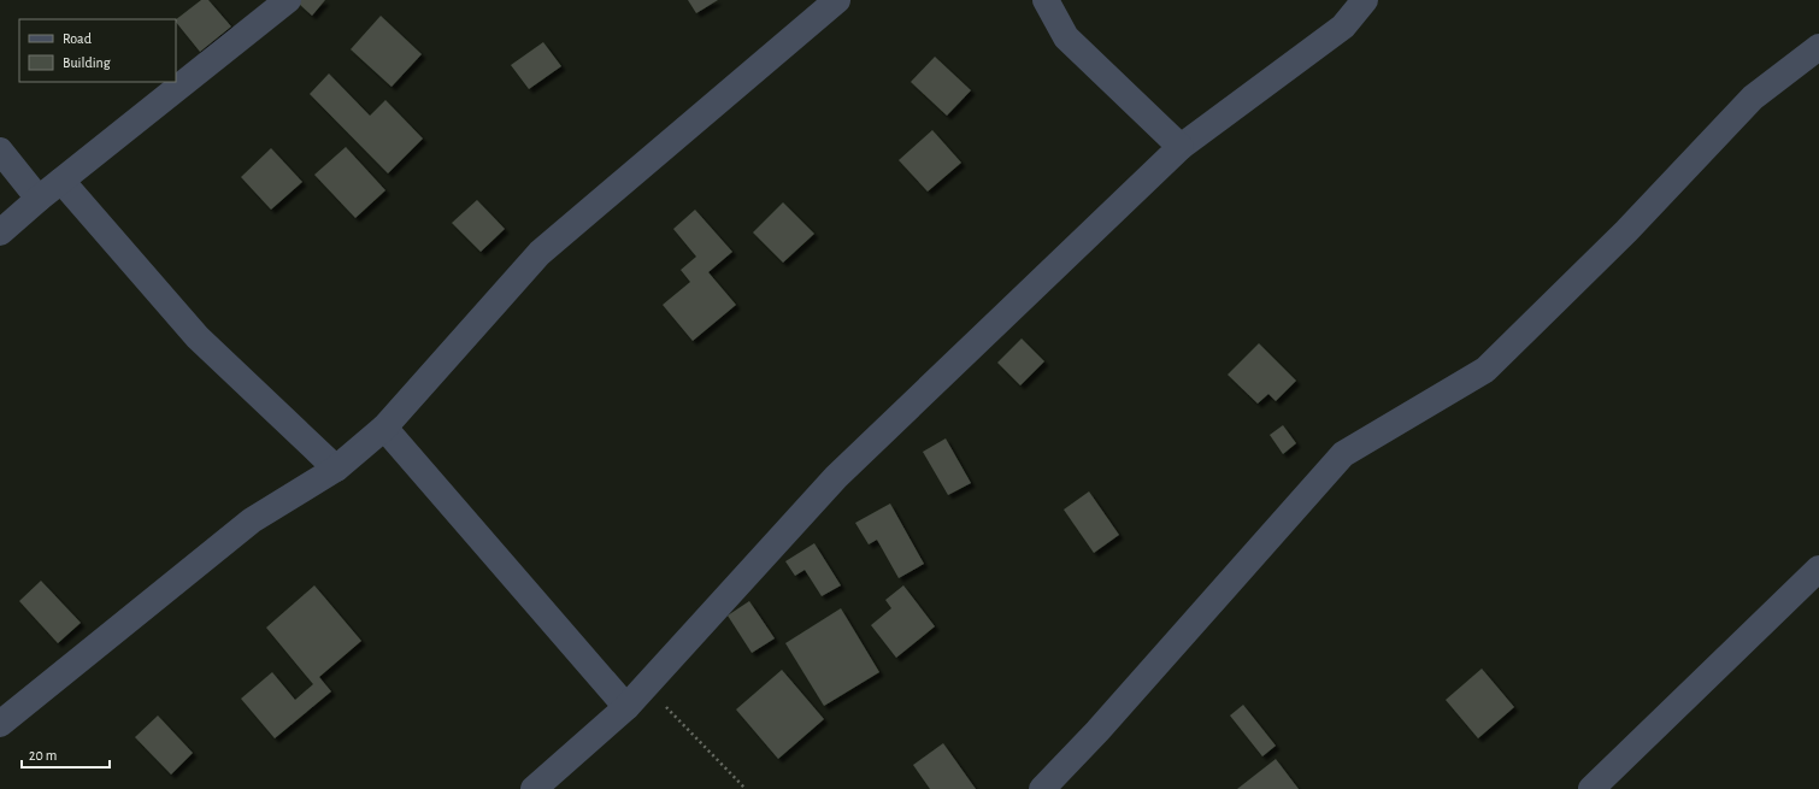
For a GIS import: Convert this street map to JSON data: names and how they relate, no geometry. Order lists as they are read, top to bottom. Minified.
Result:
{"legend":["Road","Building"],"scale_bar":"20 m"}
